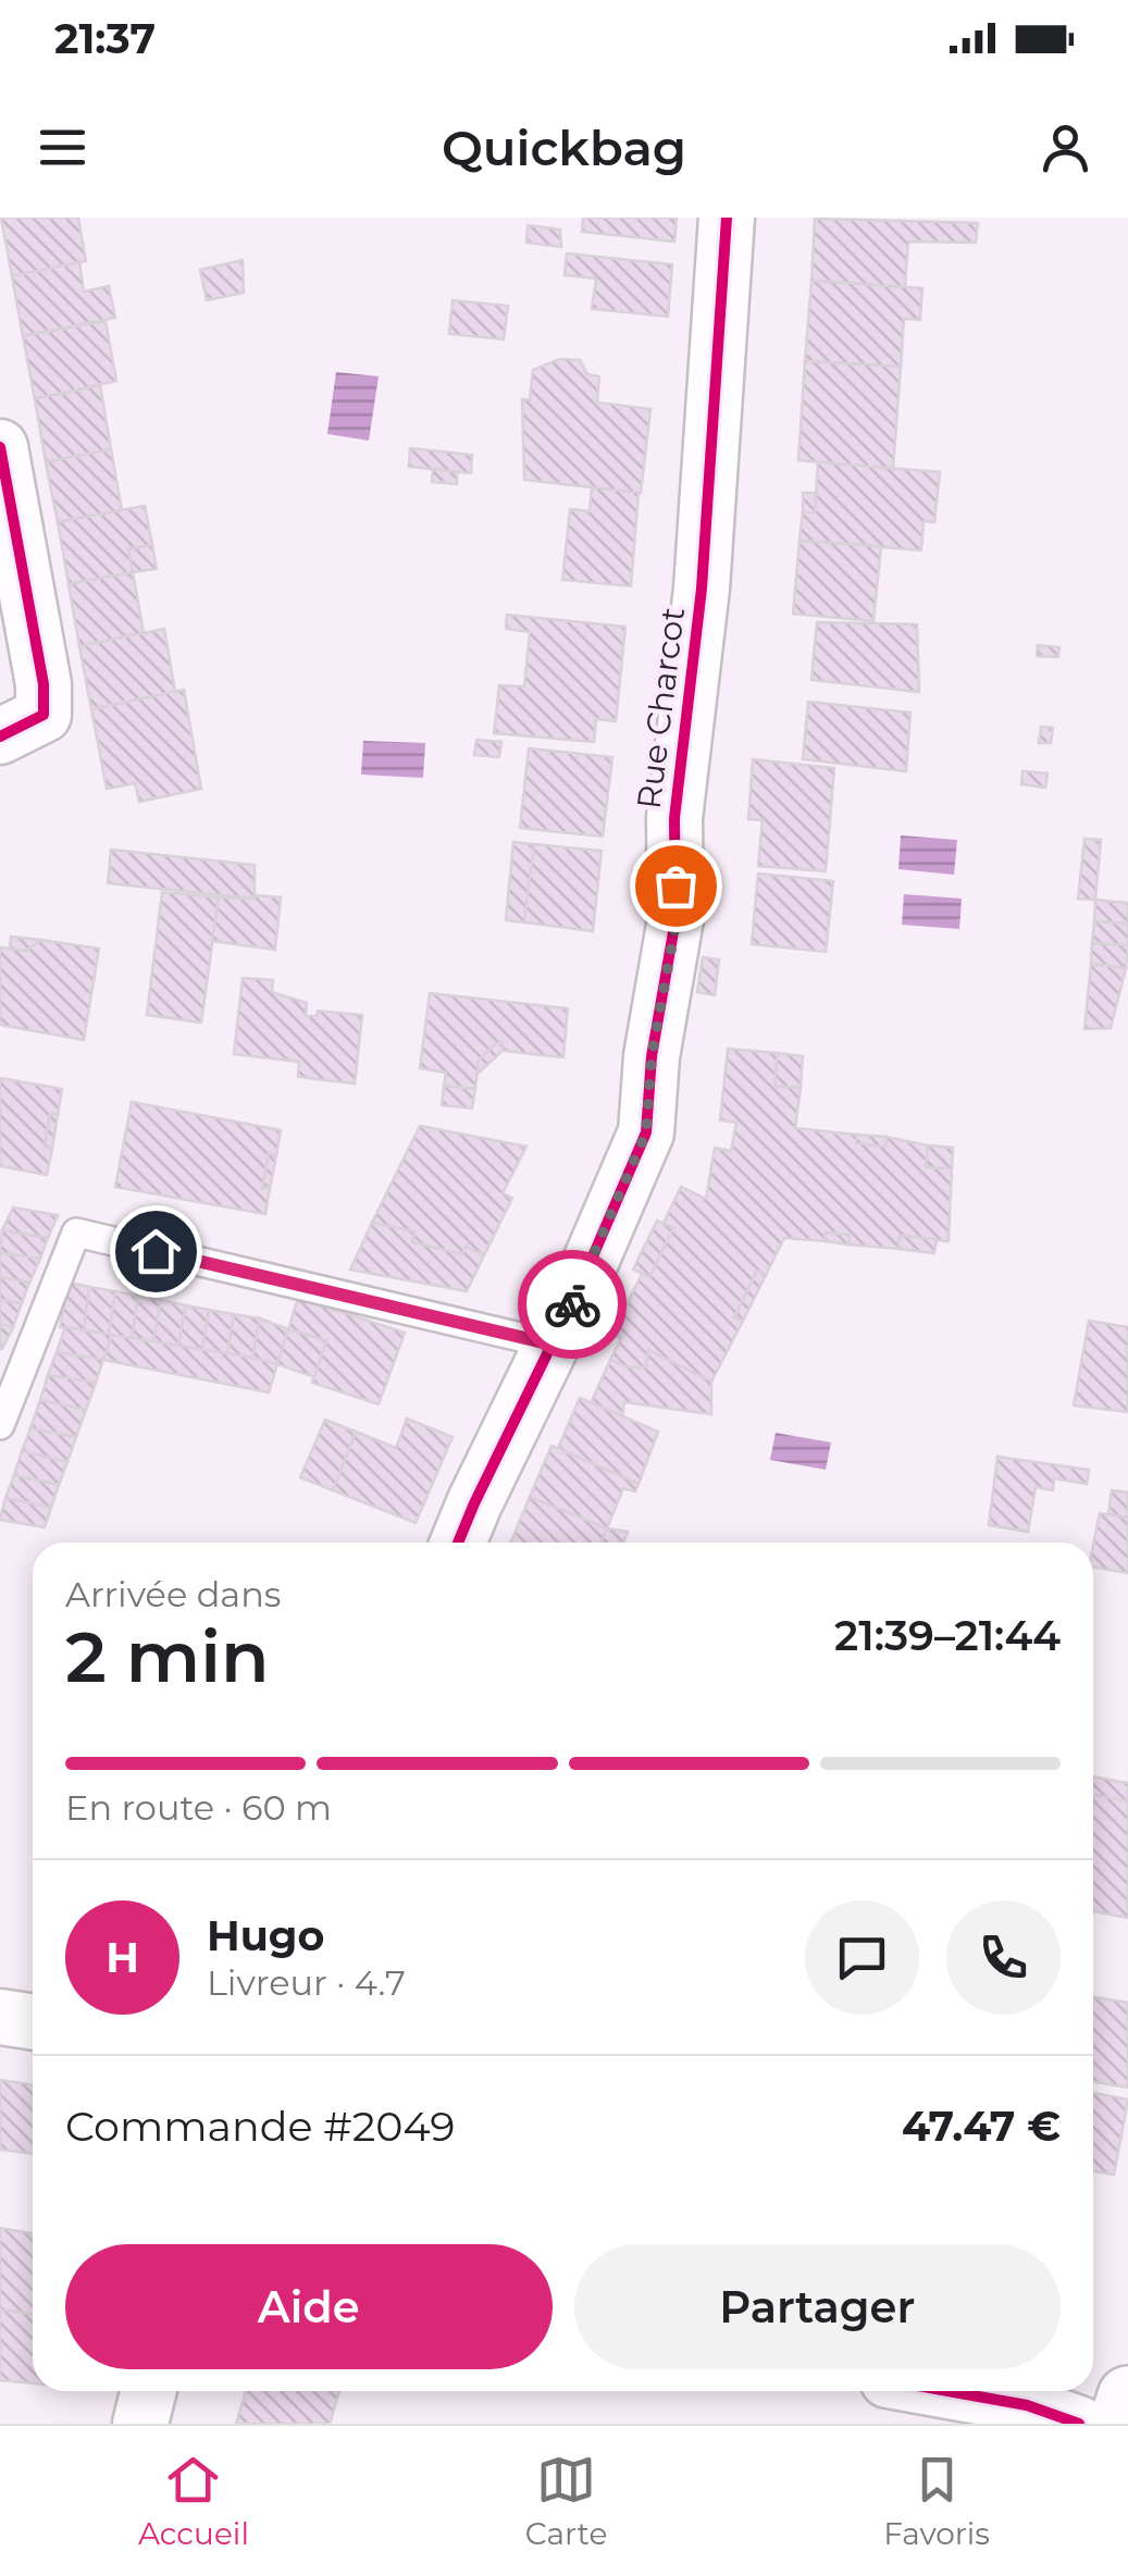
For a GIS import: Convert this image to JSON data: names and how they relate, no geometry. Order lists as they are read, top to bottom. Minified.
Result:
{"streets":{"street":["Rue Charcot"]},"page":{"status":"21:37","header":"Quickbag","heading":["2 min","Arrivée dans","21:39–21:44"],"panel":["Hugo","Livreur · 4.7","Commande #2049","47.47 €"],"bar":"En route · 60 m","round":"H","buttons":["Aide","Partager"],"tabs":["Accueil","Carte","Favoris"]}}
